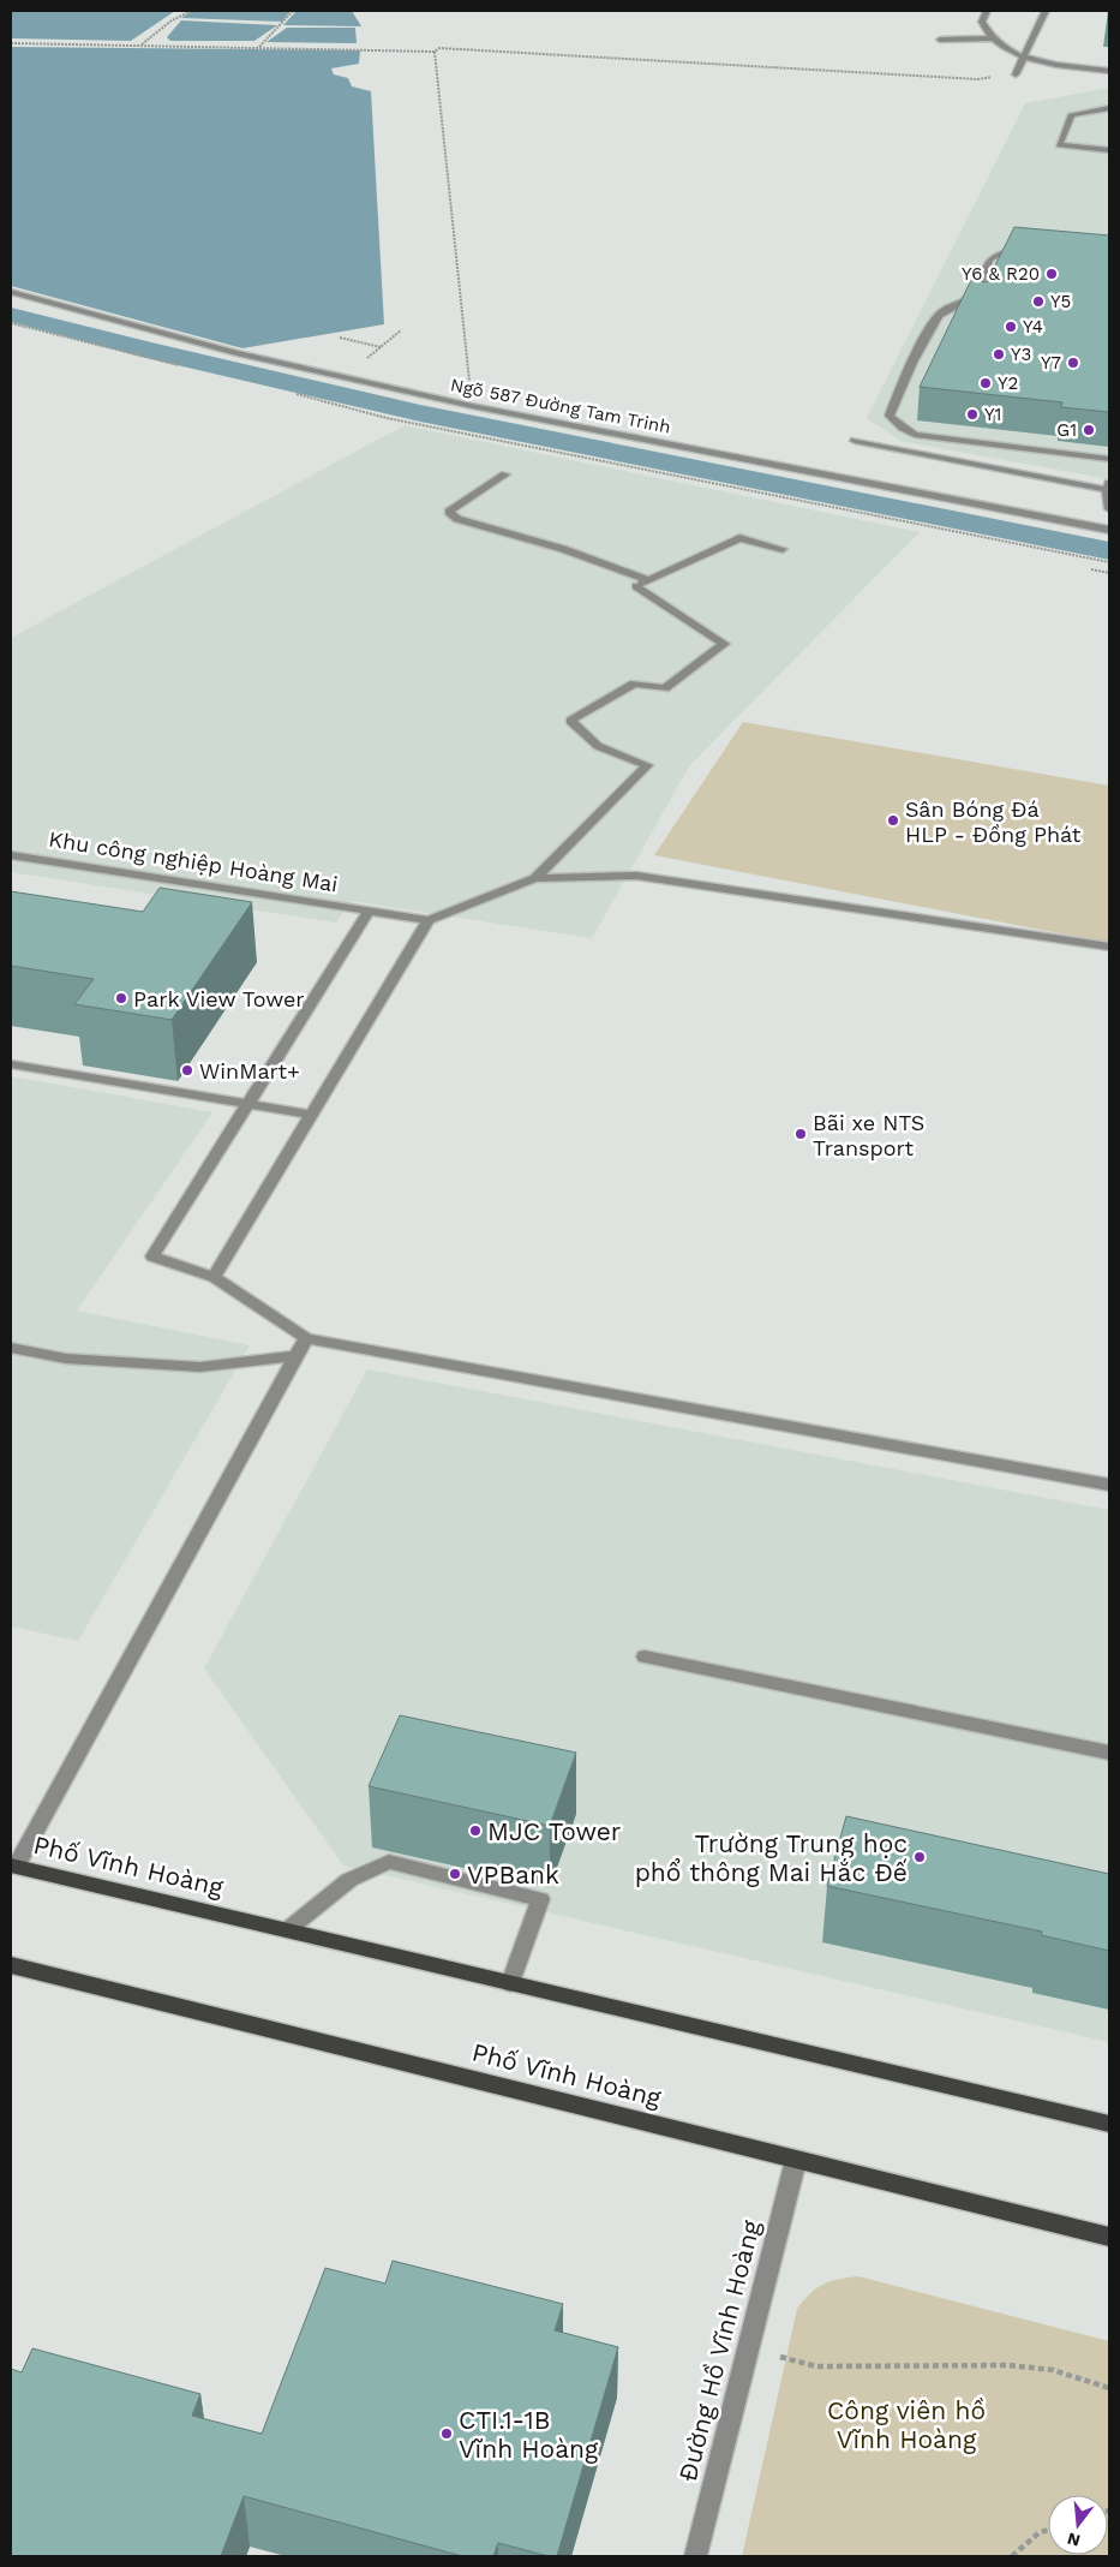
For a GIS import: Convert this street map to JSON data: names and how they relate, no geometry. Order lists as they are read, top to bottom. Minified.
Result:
{"streets":{"main road":["Phố Vĩnh Hoàng"],"street":["Ngõ 587 Đường Tam Trinh","Khu công nghiệp Hoàng Mai","Đường Hồ Vĩnh Hoàng"]},"crossings":[["Phố Vĩnh Hoàng","Đường Hồ Vĩnh Hoàng"]],"parks":["Công viên hồ Vĩnh Hoàng"],"places":["Y6 & R20","Y5","Y4","Y3","Y7","Y2","Y1","G1","Sân Bóng Đá HLP - Đồng Phát","Park View Tower","WinMart+","Bãi xe NTS Transport","MJC Tower","Trường Trung học phổ thông Mai Hắc Đế","VPBank","CTI.1-1B Vĩnh Hoàng"],"north":"bottom"}
